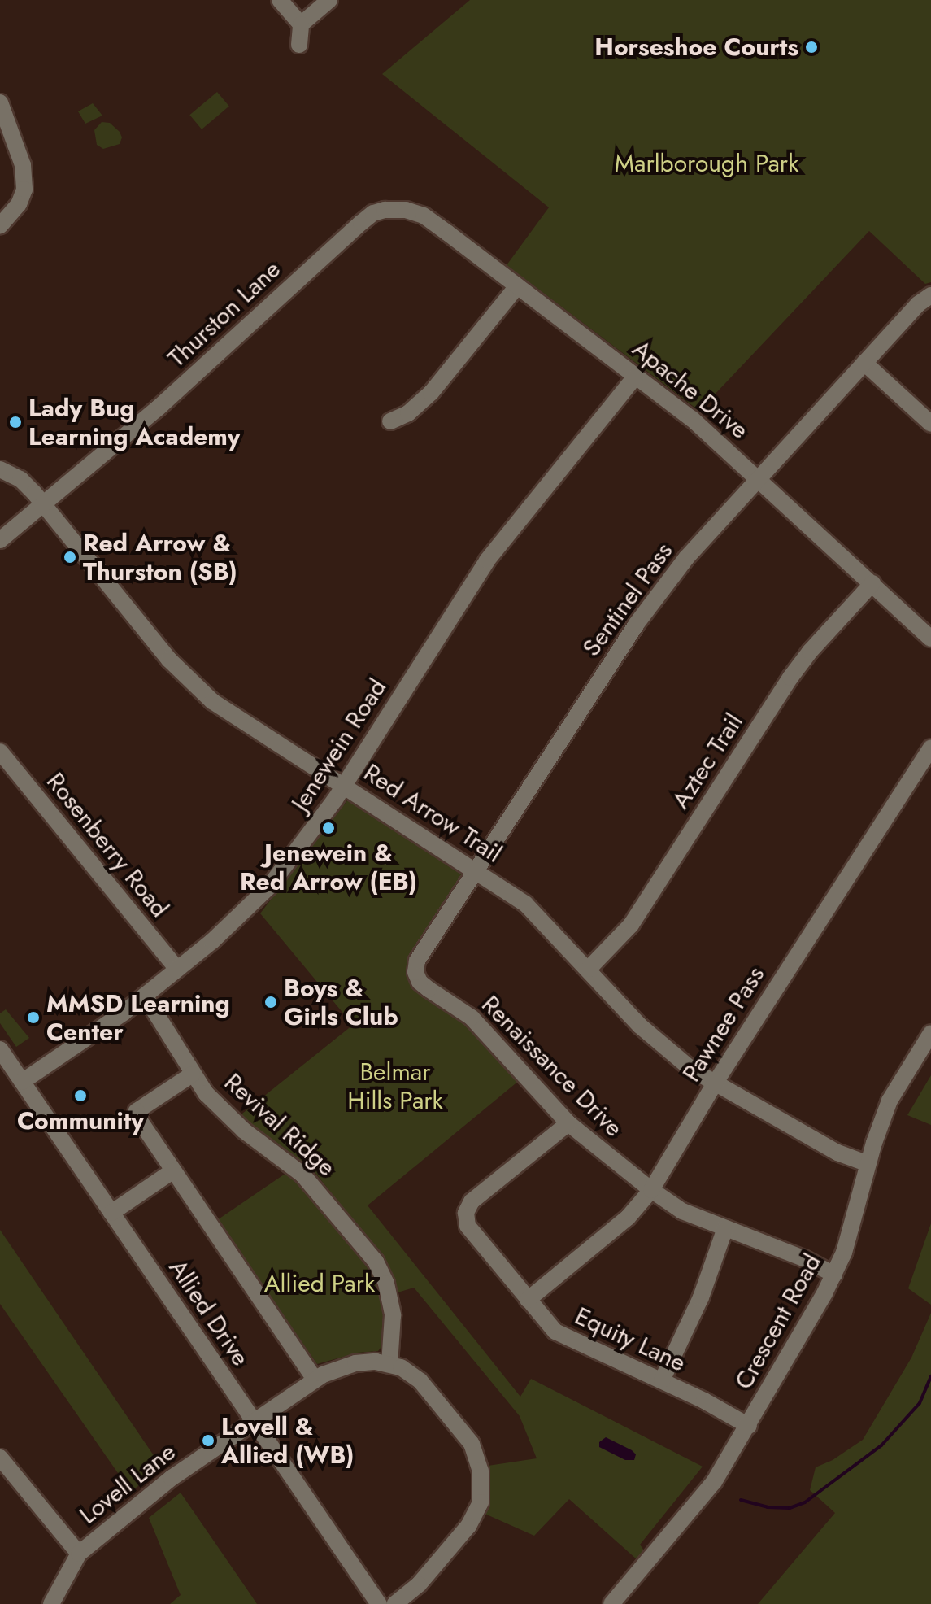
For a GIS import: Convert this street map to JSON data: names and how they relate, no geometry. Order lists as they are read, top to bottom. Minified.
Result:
{"streets":{"street":["Thurston Lane","Apache Drive","Sentinel Pass","Jenewein Road","Aztec Trail","Red Arrow Trail","Rosenberry Road","Pawnee Pass","Renaissance Drive","Revival Ridge","Allied Drive","Crescent Road","Equity Lane","Lovell Lane"]},"crossings":[["Thurston Lane","Apache Drive"],["Thurston Lane","Red Arrow Trail"],["Apache Drive","Sentinel Pass"],["Apache Drive","Jenewein Road"],["Apache Drive","Aztec Trail"],["Sentinel Pass","Red Arrow Trail"],["Sentinel Pass","Renaissance Drive"],["Jenewein Road","Red Arrow Trail"],["Jenewein Road","Rosenberry Road"],["Jenewein Road","Revival Ridge"],["Jenewein Road","Allied Drive"],["Aztec Trail","Red Arrow Trail"],["Red Arrow Trail","Pawnee Pass"],["Red Arrow Trail","Crescent Road"],["Pawnee Pass","Renaissance Drive"],["Pawnee Pass","Equity Lane"],["Renaissance Drive","Crescent Road"],["Renaissance Drive","Equity Lane"],["Revival Ridge","Lovell Lane"],["Allied Drive","Lovell Lane"],["Crescent Road","Equity Lane"]],"parks":["Marlborough Park","Belmar Hills Park","Allied Park"],"places":["Horseshoe Courts","Lady Bug Learning Academy","Red Arrow & Thurston (SB)","Jenewein & Red Arrow (EB)","Boys & Girls Club","MMSD Learning Center","Community","Lovell & Allied (WB)"]}
